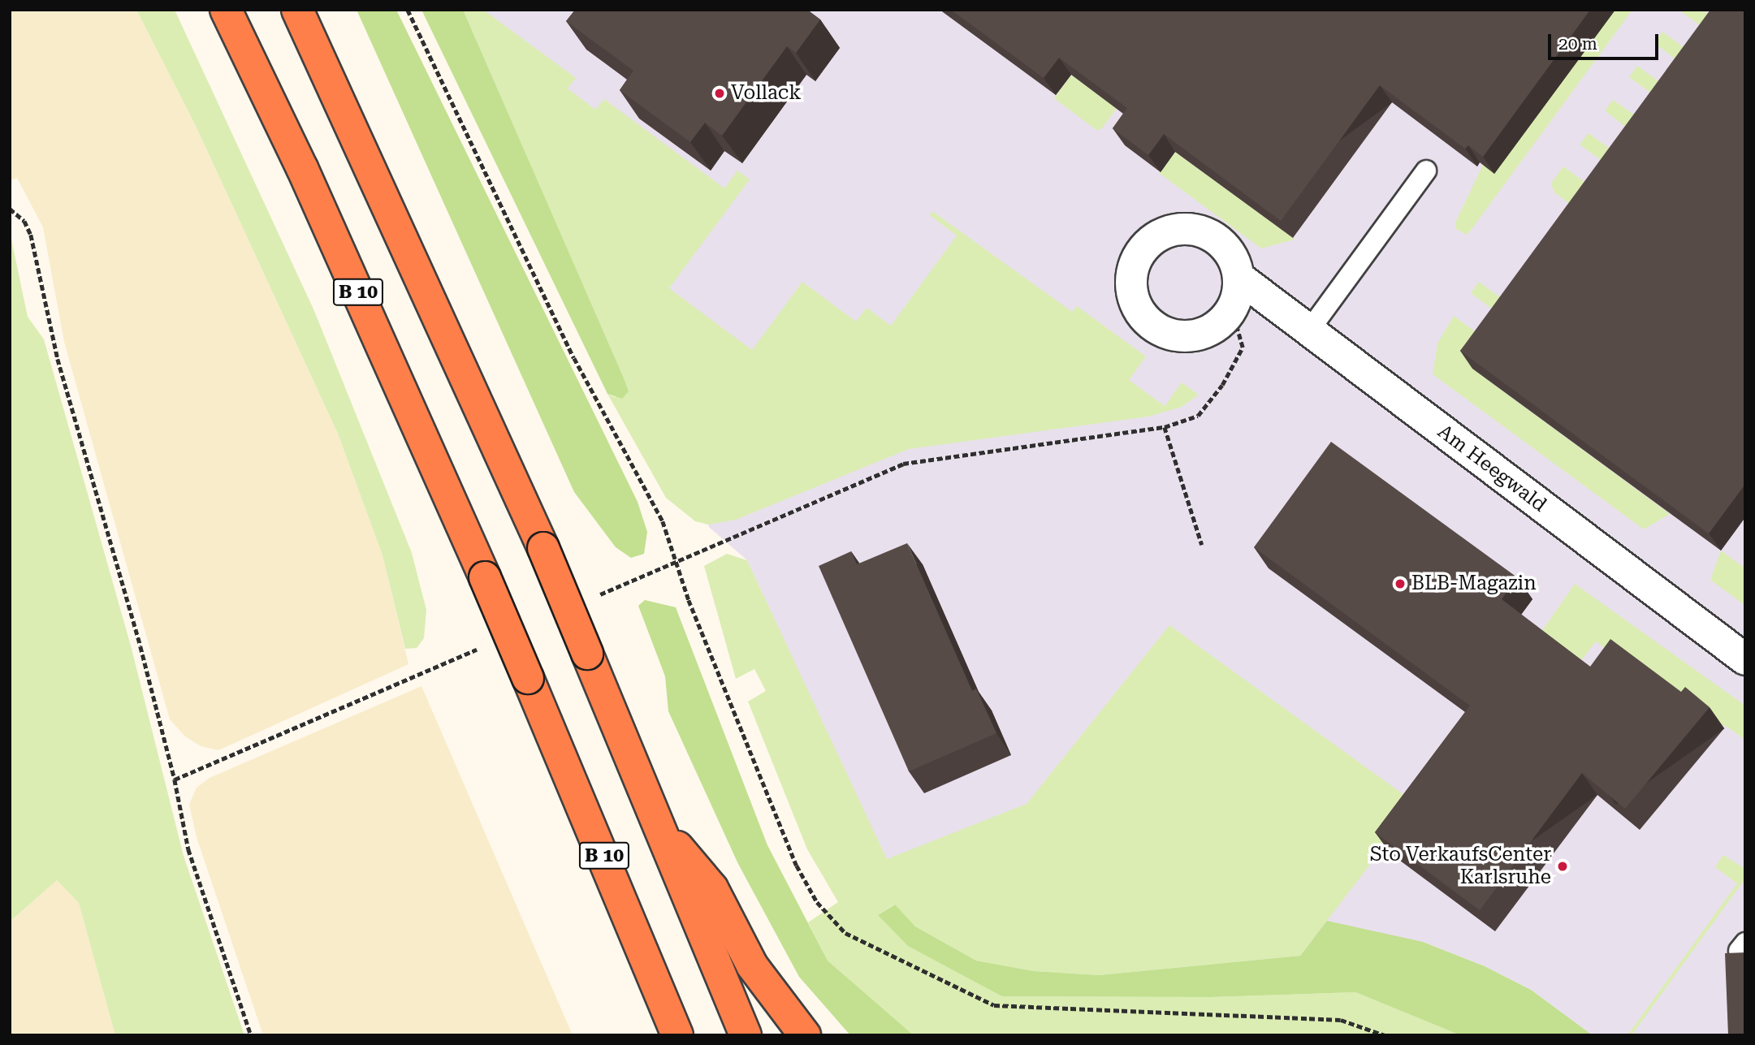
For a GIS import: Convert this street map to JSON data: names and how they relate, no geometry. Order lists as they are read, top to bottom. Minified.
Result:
{"streets":{"highway":["B 10"],"street":["Am Heegwald"]},"places":["Vollack","BLB-Magazin","Sto VerkaufsCenter Karlsruhe"],"scale_bar":"20 m"}
